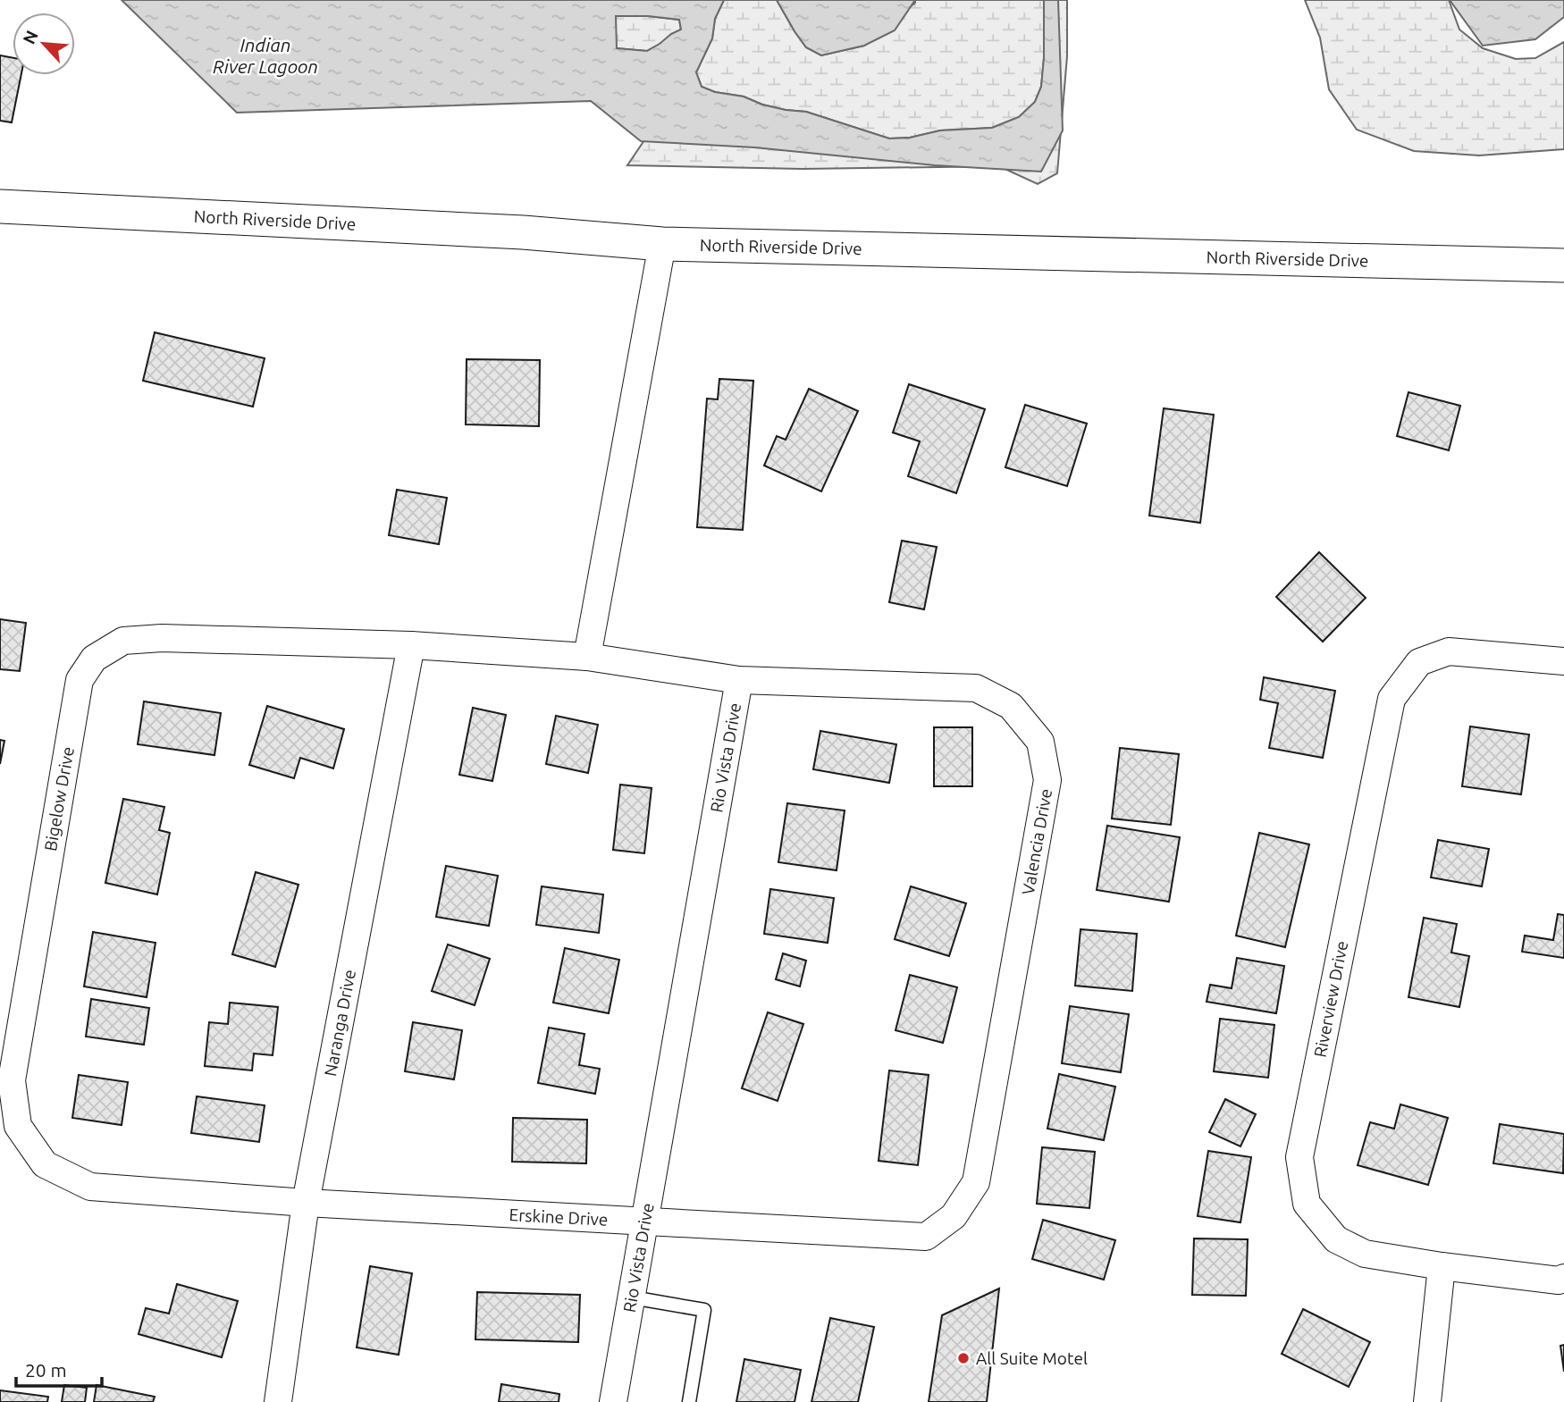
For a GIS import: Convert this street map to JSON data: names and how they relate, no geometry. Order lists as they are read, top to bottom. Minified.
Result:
{"streets":{"street":["North Riverside Drive","Rio Vista Drive","Bigelow Drive","Valencia Drive","Riverview Drive","Naranga Drive","Erskine Drive"]},"crossings":[["Rio Vista Drive","Bigelow Drive"],["Rio Vista Drive","Valencia Drive"],["Rio Vista Drive","Erskine Drive"],["Bigelow Drive","Naranga Drive"],["Bigelow Drive","Erskine Drive"],["Valencia Drive","Erskine Drive"],["Naranga Drive","Erskine Drive"]],"water":["Indian River Lagoon"],"places":["All Suite Motel"],"scale_bar":"20 m","north":"top left"}
